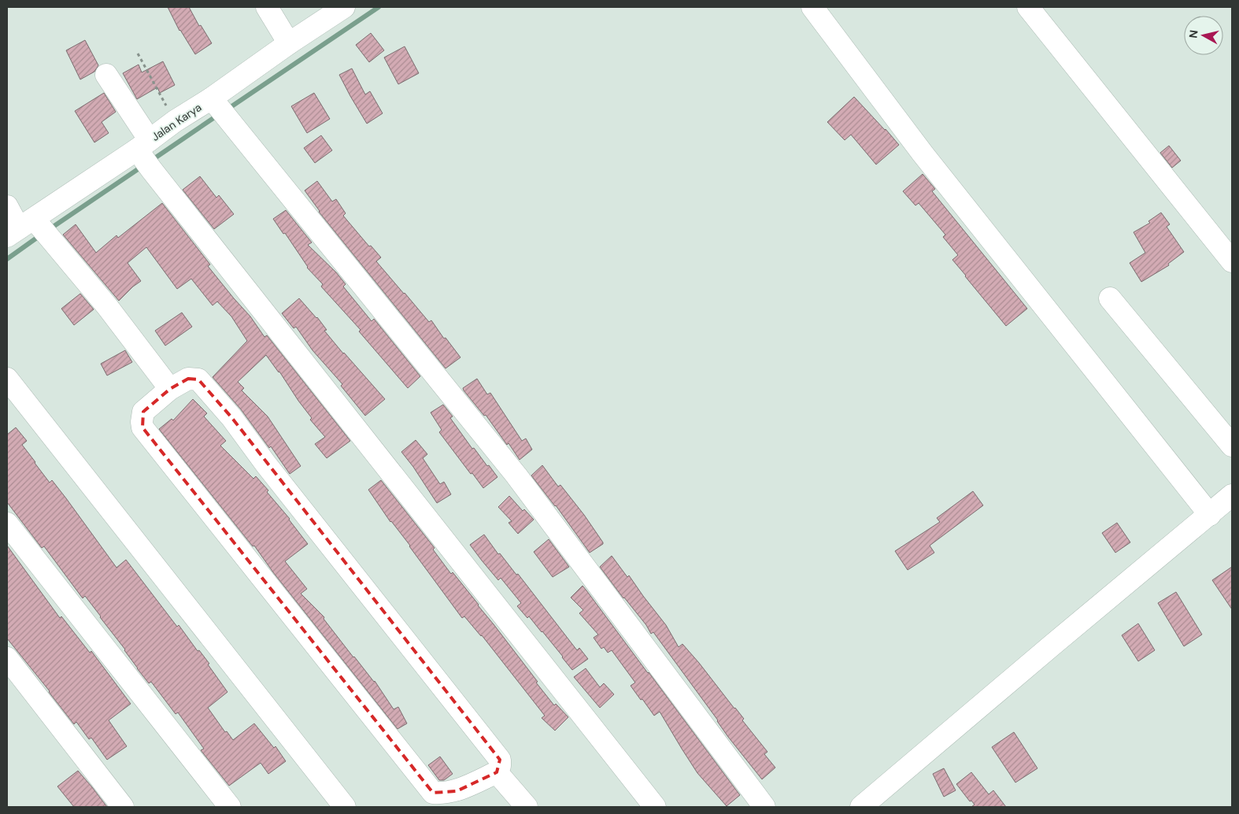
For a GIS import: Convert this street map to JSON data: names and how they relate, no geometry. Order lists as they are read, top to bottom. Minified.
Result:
{"streets":{"street":["Jalan Karya"]},"north":"left"}
